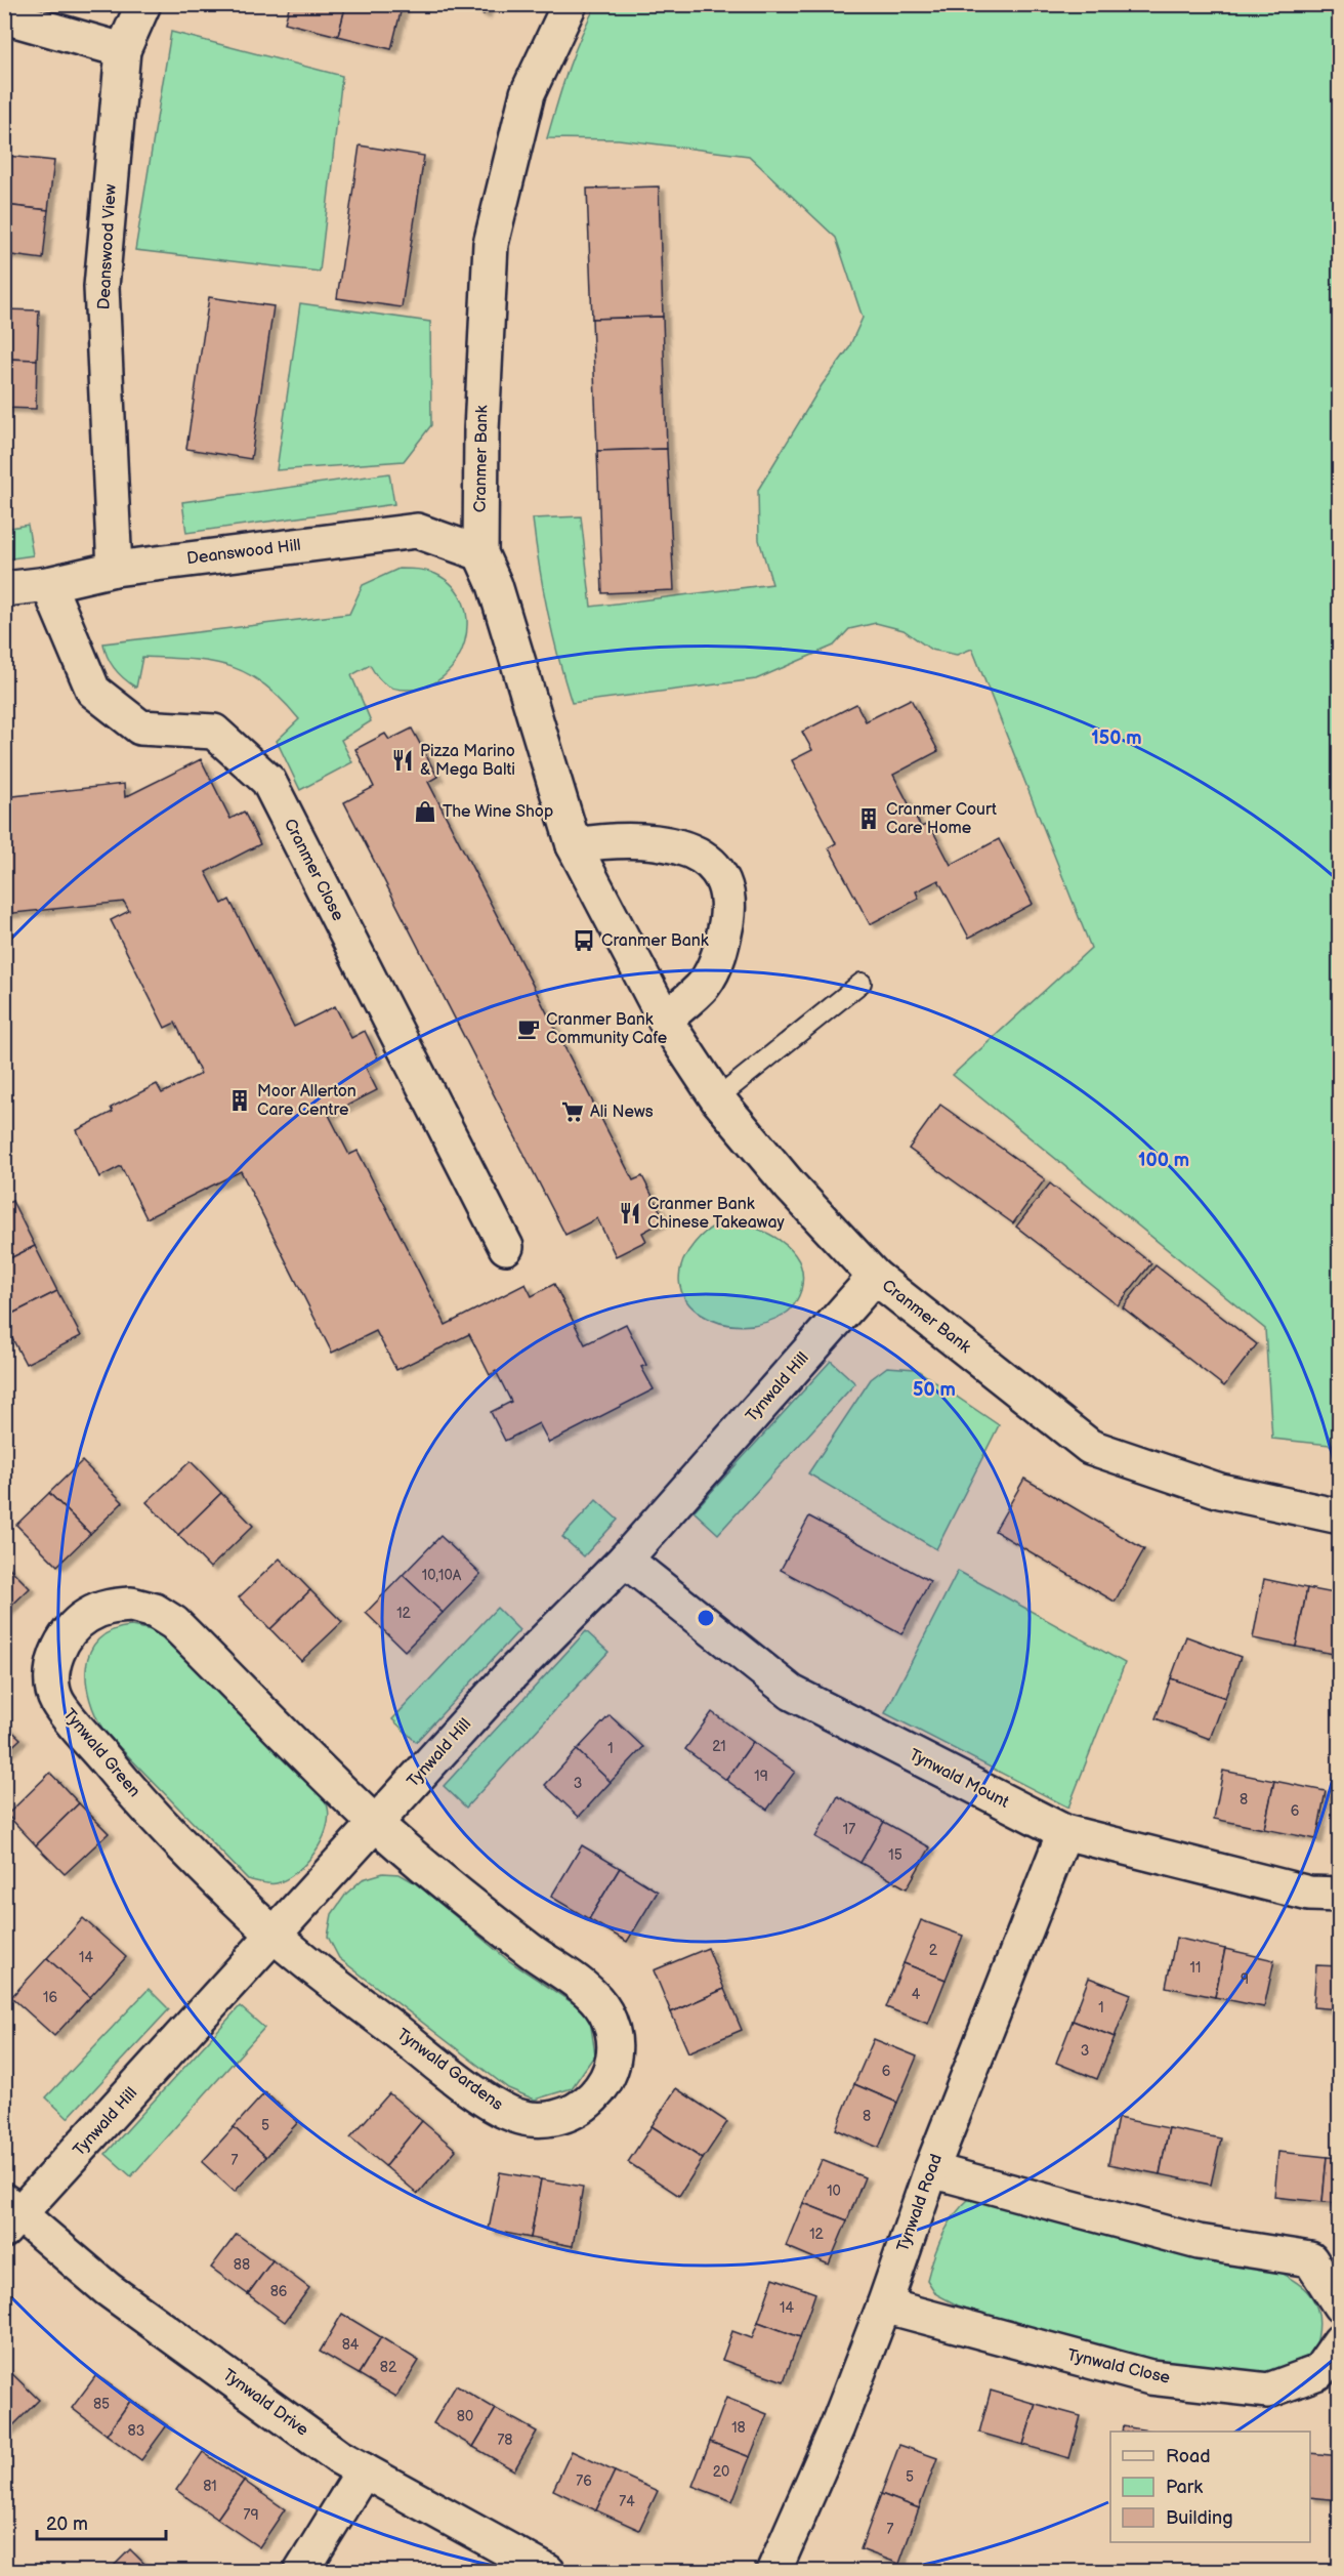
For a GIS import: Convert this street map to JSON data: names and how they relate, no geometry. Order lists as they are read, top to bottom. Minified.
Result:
{"streets":{"street":["Deanswood View","Cranmer Bank","Deanswood Hill","Cranmer Close","Tynwald Hill","Tynwald Green","Tynwald Mount","Tynwald Gardens","Tynwald Road","Tynwald Close","Tynwald Drive"]},"crossings":[["Deanswood View","Deanswood Hill"],["Cranmer Bank","Deanswood Hill"],["Cranmer Bank","Tynwald Hill"],["Deanswood Hill","Cranmer Close"],["Tynwald Hill","Tynwald Green"],["Tynwald Hill","Tynwald Mount"],["Tynwald Hill","Tynwald Gardens"],["Tynwald Hill","Tynwald Drive"],["Tynwald Green","Tynwald Gardens"],["Tynwald Mount","Tynwald Road"],["Tynwald Road","Tynwald Close"]],"places":{"restaurant":["Pizza Marino & Mega Balti","Cranmer Bank Chinese Takeaway"],"shop":["The Wine Shop"],"building":["Cranmer Court Care Home","Moor Allerton Care Centre"],"bus stop":["Cranmer Bank"],"cafe":["Cranmer Bank Community Cafe"],"supermarket":["Ali News"]},"house_numbers":["10,10A","12","21","1","19","3","8","6","17","15","2","14","11","9","4","16","1","3","6","8","5","7","10","12","88","86","14","84","82","85","80","18","83","78","20","5","76","81","74","79","7"],"legend":["Road","Park","Building"],"scale_bar":"20 m","rings":["150 m","100 m","50 m"]}
